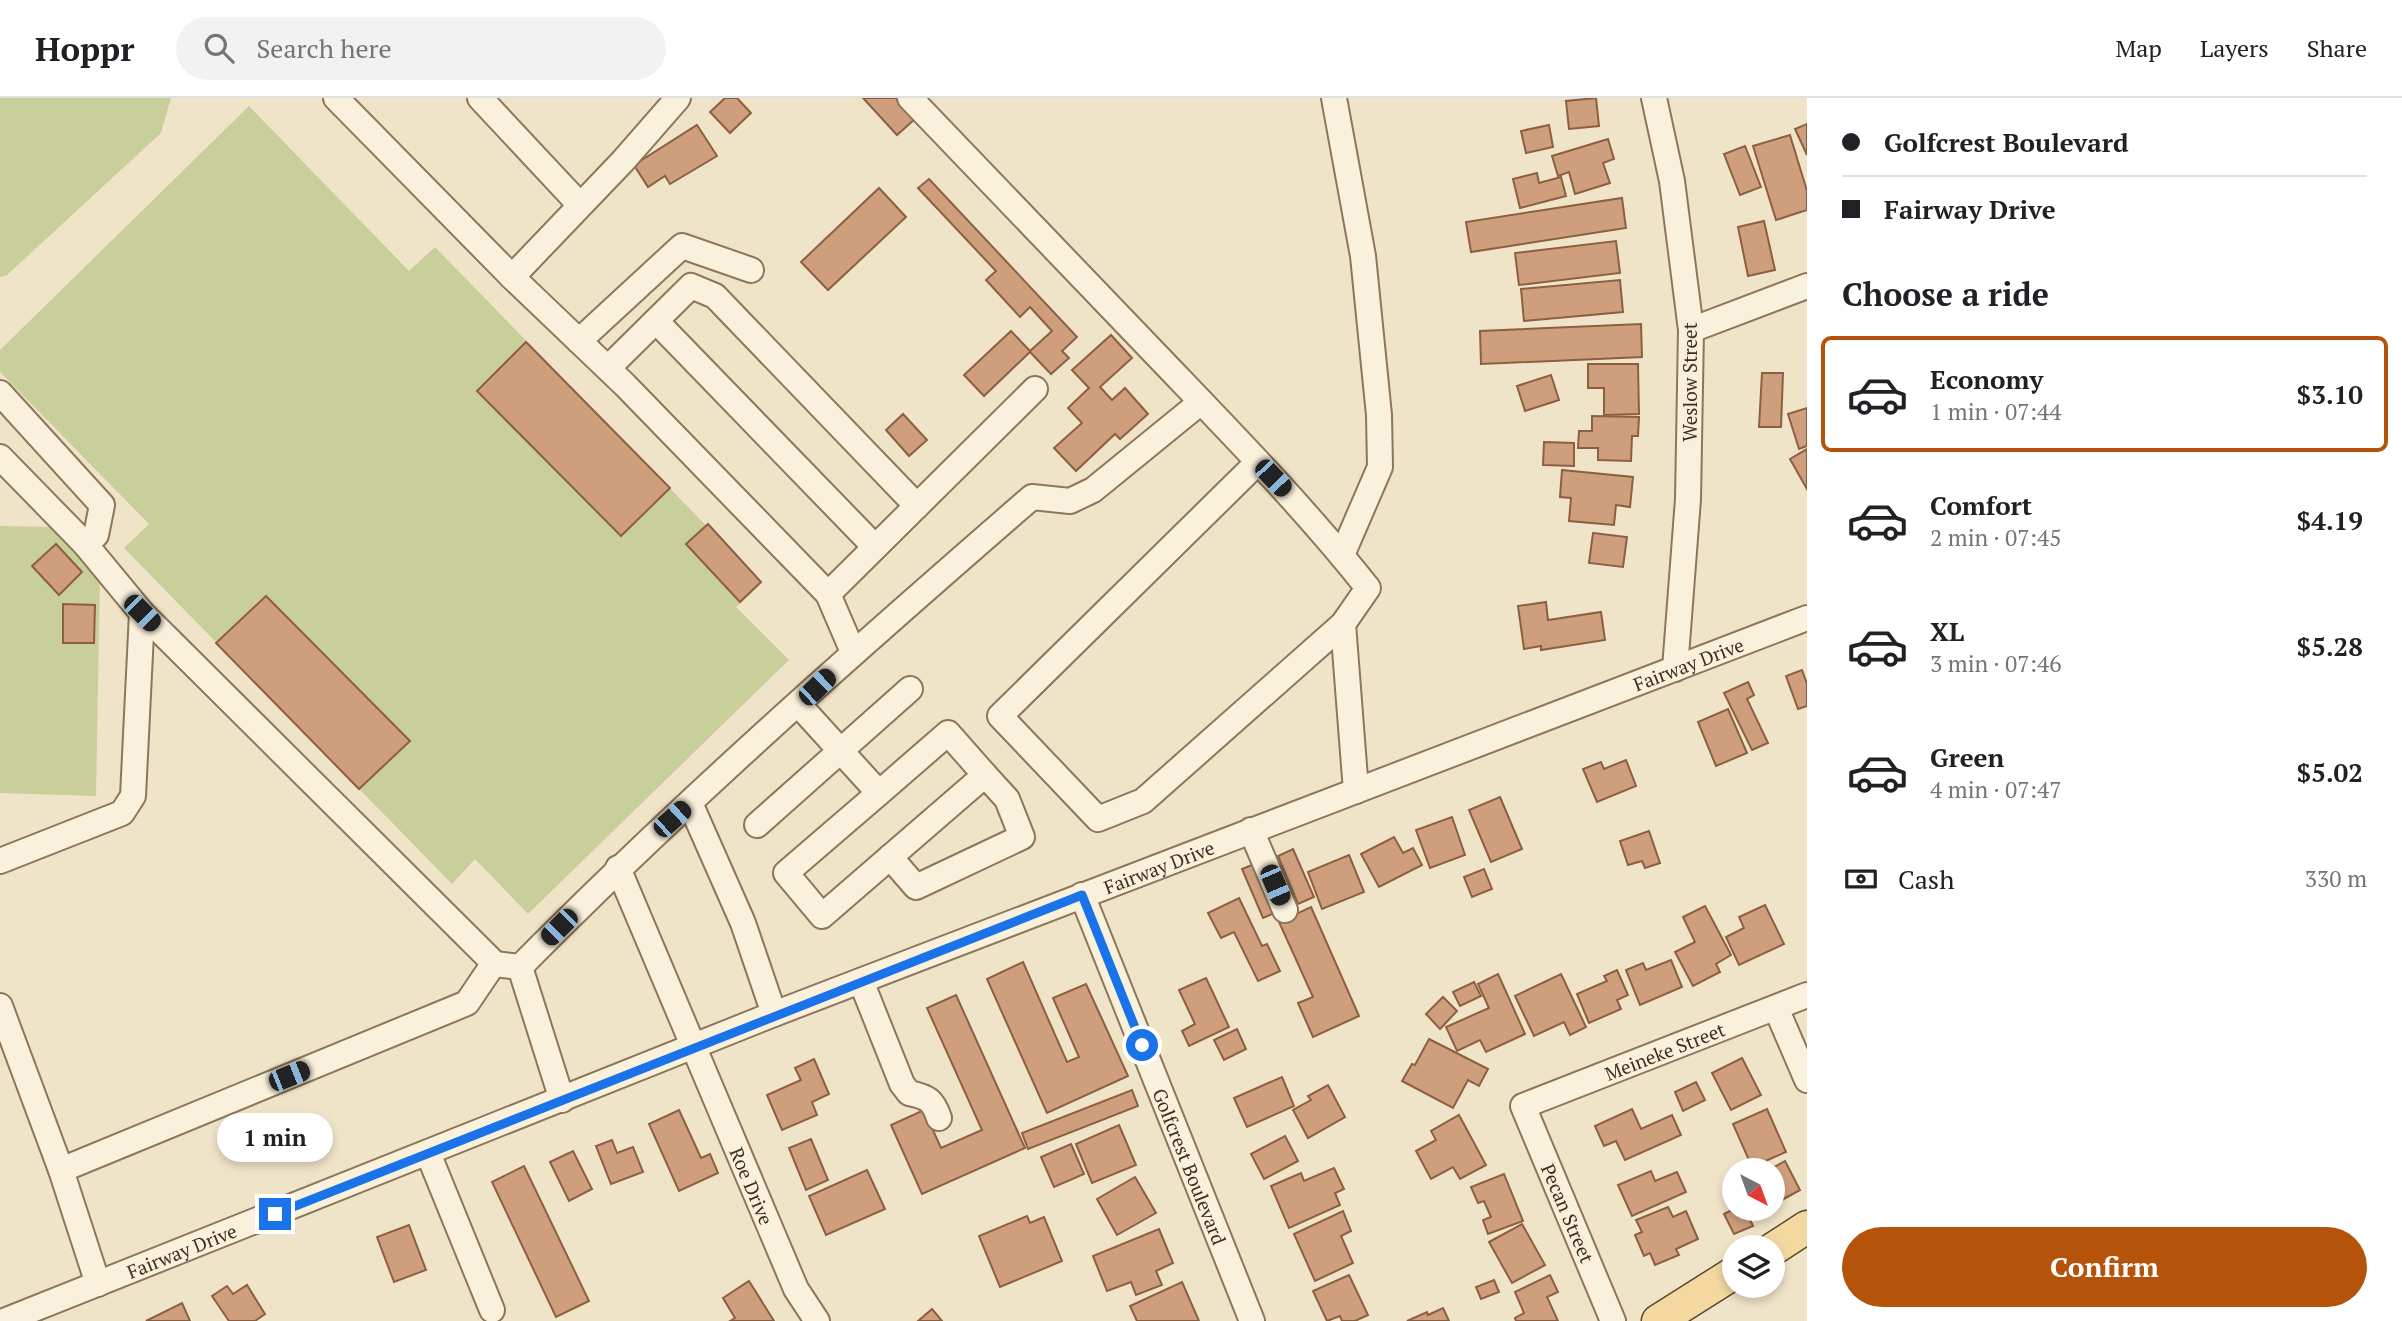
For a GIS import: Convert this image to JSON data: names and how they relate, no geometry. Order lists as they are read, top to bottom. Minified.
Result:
{"streets":{"street":["Weslow Street","Fairway Drive","Meineke Street","Golfcrest Boulevard","Roe Drive","Pecan Street"]},"crossings":[["Weslow Street","Fairway Drive"],["Fairway Drive","Golfcrest Boulevard"],["Fairway Drive","Roe Drive"],["Meineke Street","Pecan Street"]],"north":"bottom right","page":{"header":"Hoppr","search":"Search here","nav":["Map","Layers","Share"],"banner":["Golfcrest Boulevard","Fairway Drive"],"heading":"Choose a ride","list":[{"name":"Economy","note":"1 min · 07:44","value":"$3.10"},{"name":"Comfort","note":"2 min · 07:45","value":"$4.19"},{"name":"XL","note":"3 min · 07:46","value":"$5.28"},{"name":"Green","note":"4 min · 07:47","value":"$5.02"}],"pay":["Cash","330 m"],"bubble":"1 min","buttons":"Confirm"}}
